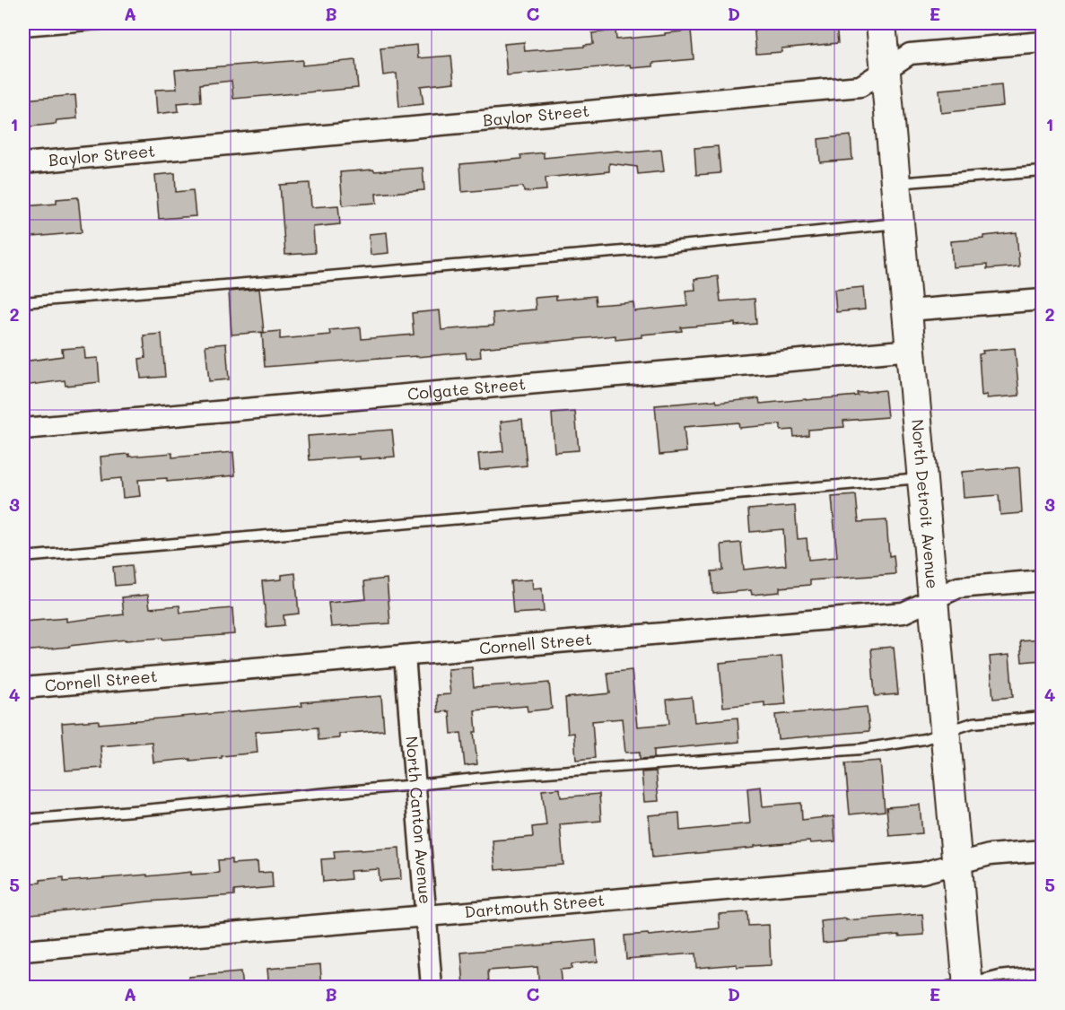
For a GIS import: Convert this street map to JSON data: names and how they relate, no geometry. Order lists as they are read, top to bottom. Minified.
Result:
{"streets":{"street":["Baylor Street","Colgate Street","North Detroit Avenue","Cornell Street","North Canton Avenue","Dartmouth Street"]},"crossings":[["Baylor Street","North Detroit Avenue"],["Colgate Street","North Detroit Avenue"],["North Detroit Avenue","Cornell Street"],["North Detroit Avenue","Dartmouth Street"],["Cornell Street","North Canton Avenue"],["North Canton Avenue","Dartmouth Street"]],"grid":{"columns":["A","B","C","D","E"],"rows":["1","2","3","4","5"]}}
